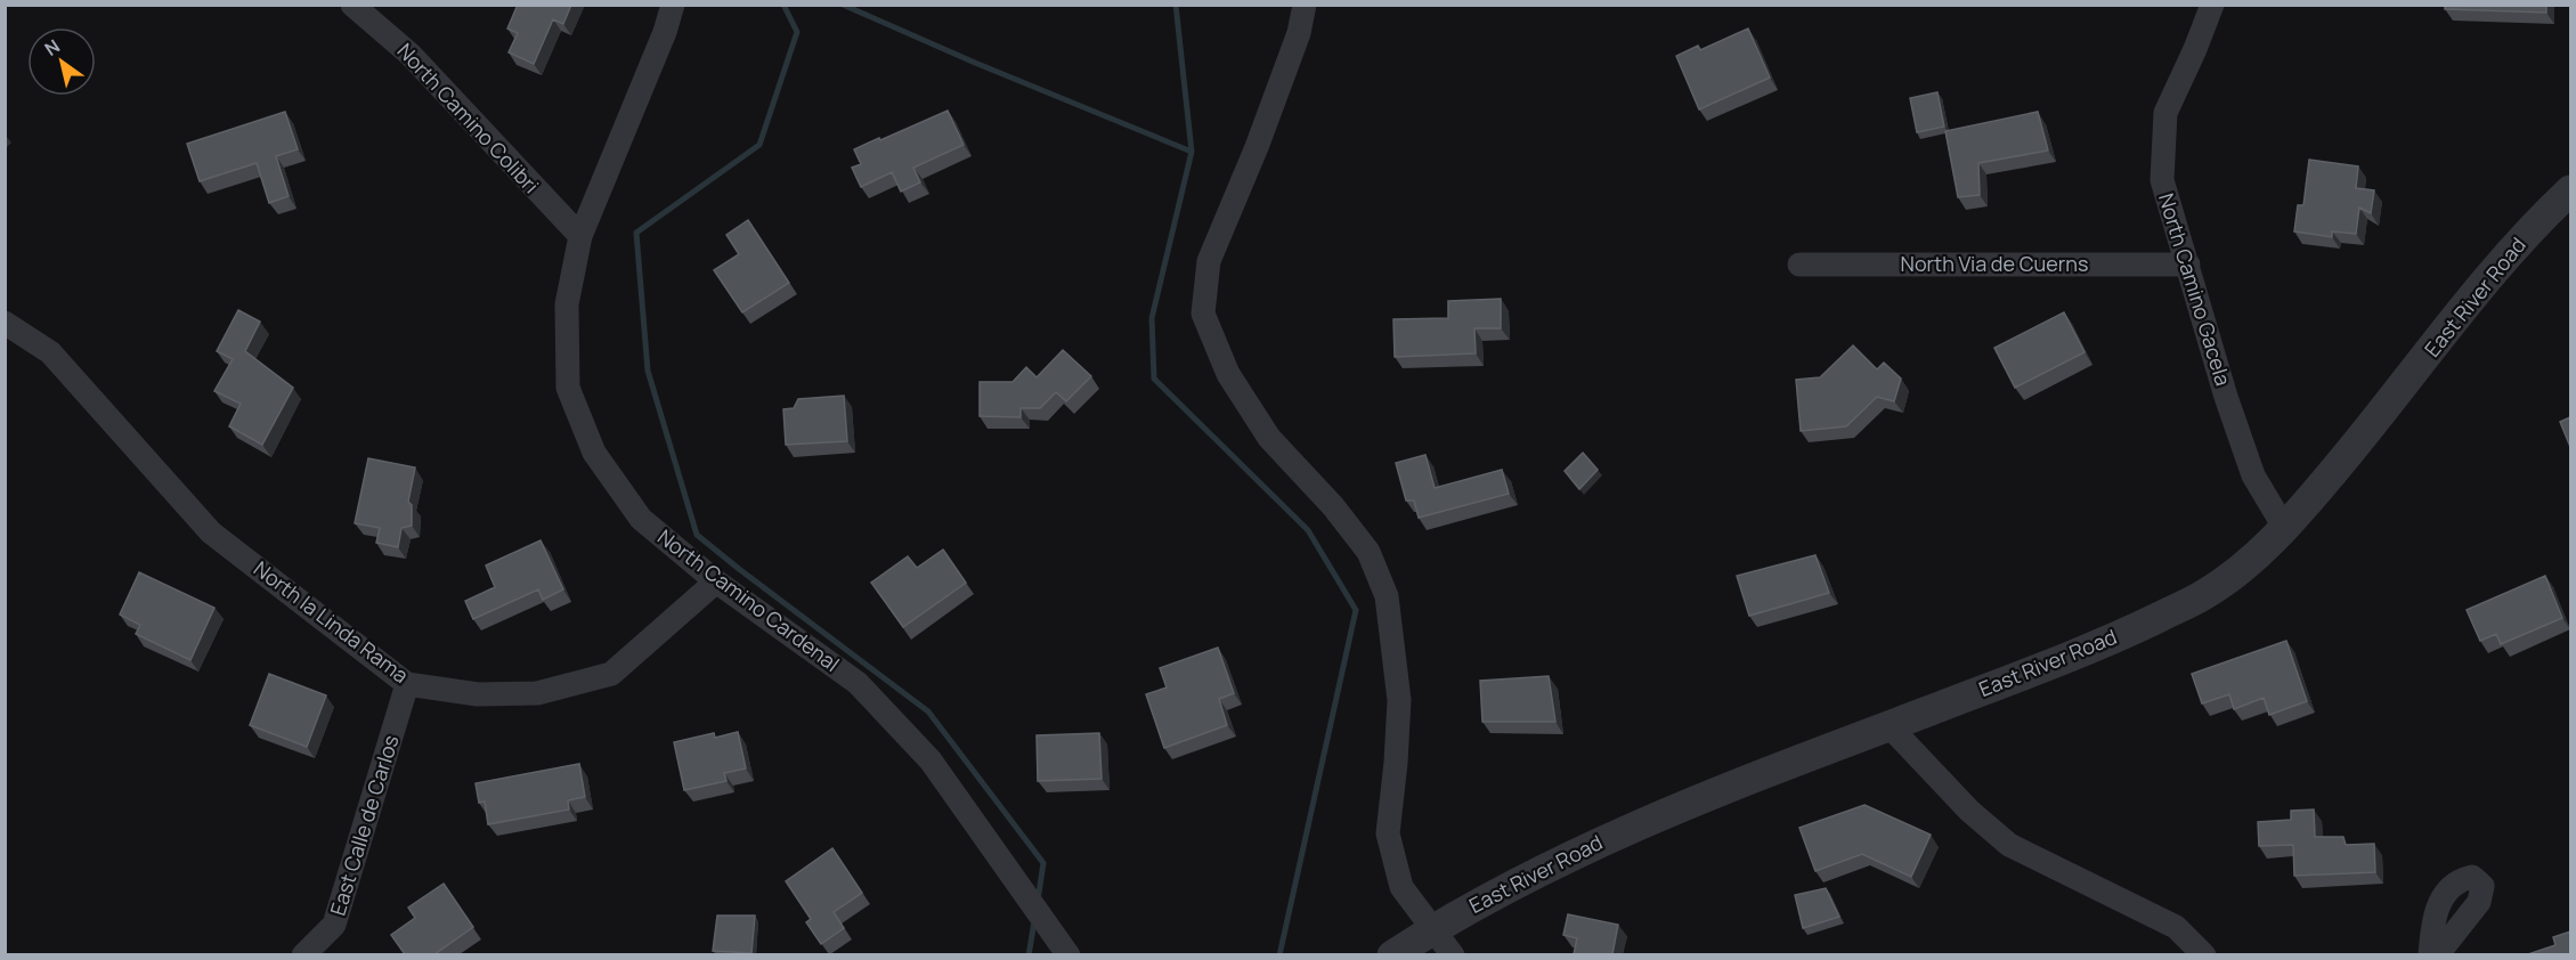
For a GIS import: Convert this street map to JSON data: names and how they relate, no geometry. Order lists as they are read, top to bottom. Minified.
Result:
{"streets":{"street":["North Camino Colibri","North Via de Cuerns","North Camino Gacela","East River Road","North Camino Cardenal","North la Linda Rama","East Calle de Carlos"]},"crossings":[["North Camino Colibri","North Camino Cardenal"],["North Via de Cuerns","North Camino Gacela"],["North Camino Gacela","East River Road"],["North Camino Cardenal","North la Linda Rama"],["North la Linda Rama","East Calle de Carlos"]],"north":"top left"}
